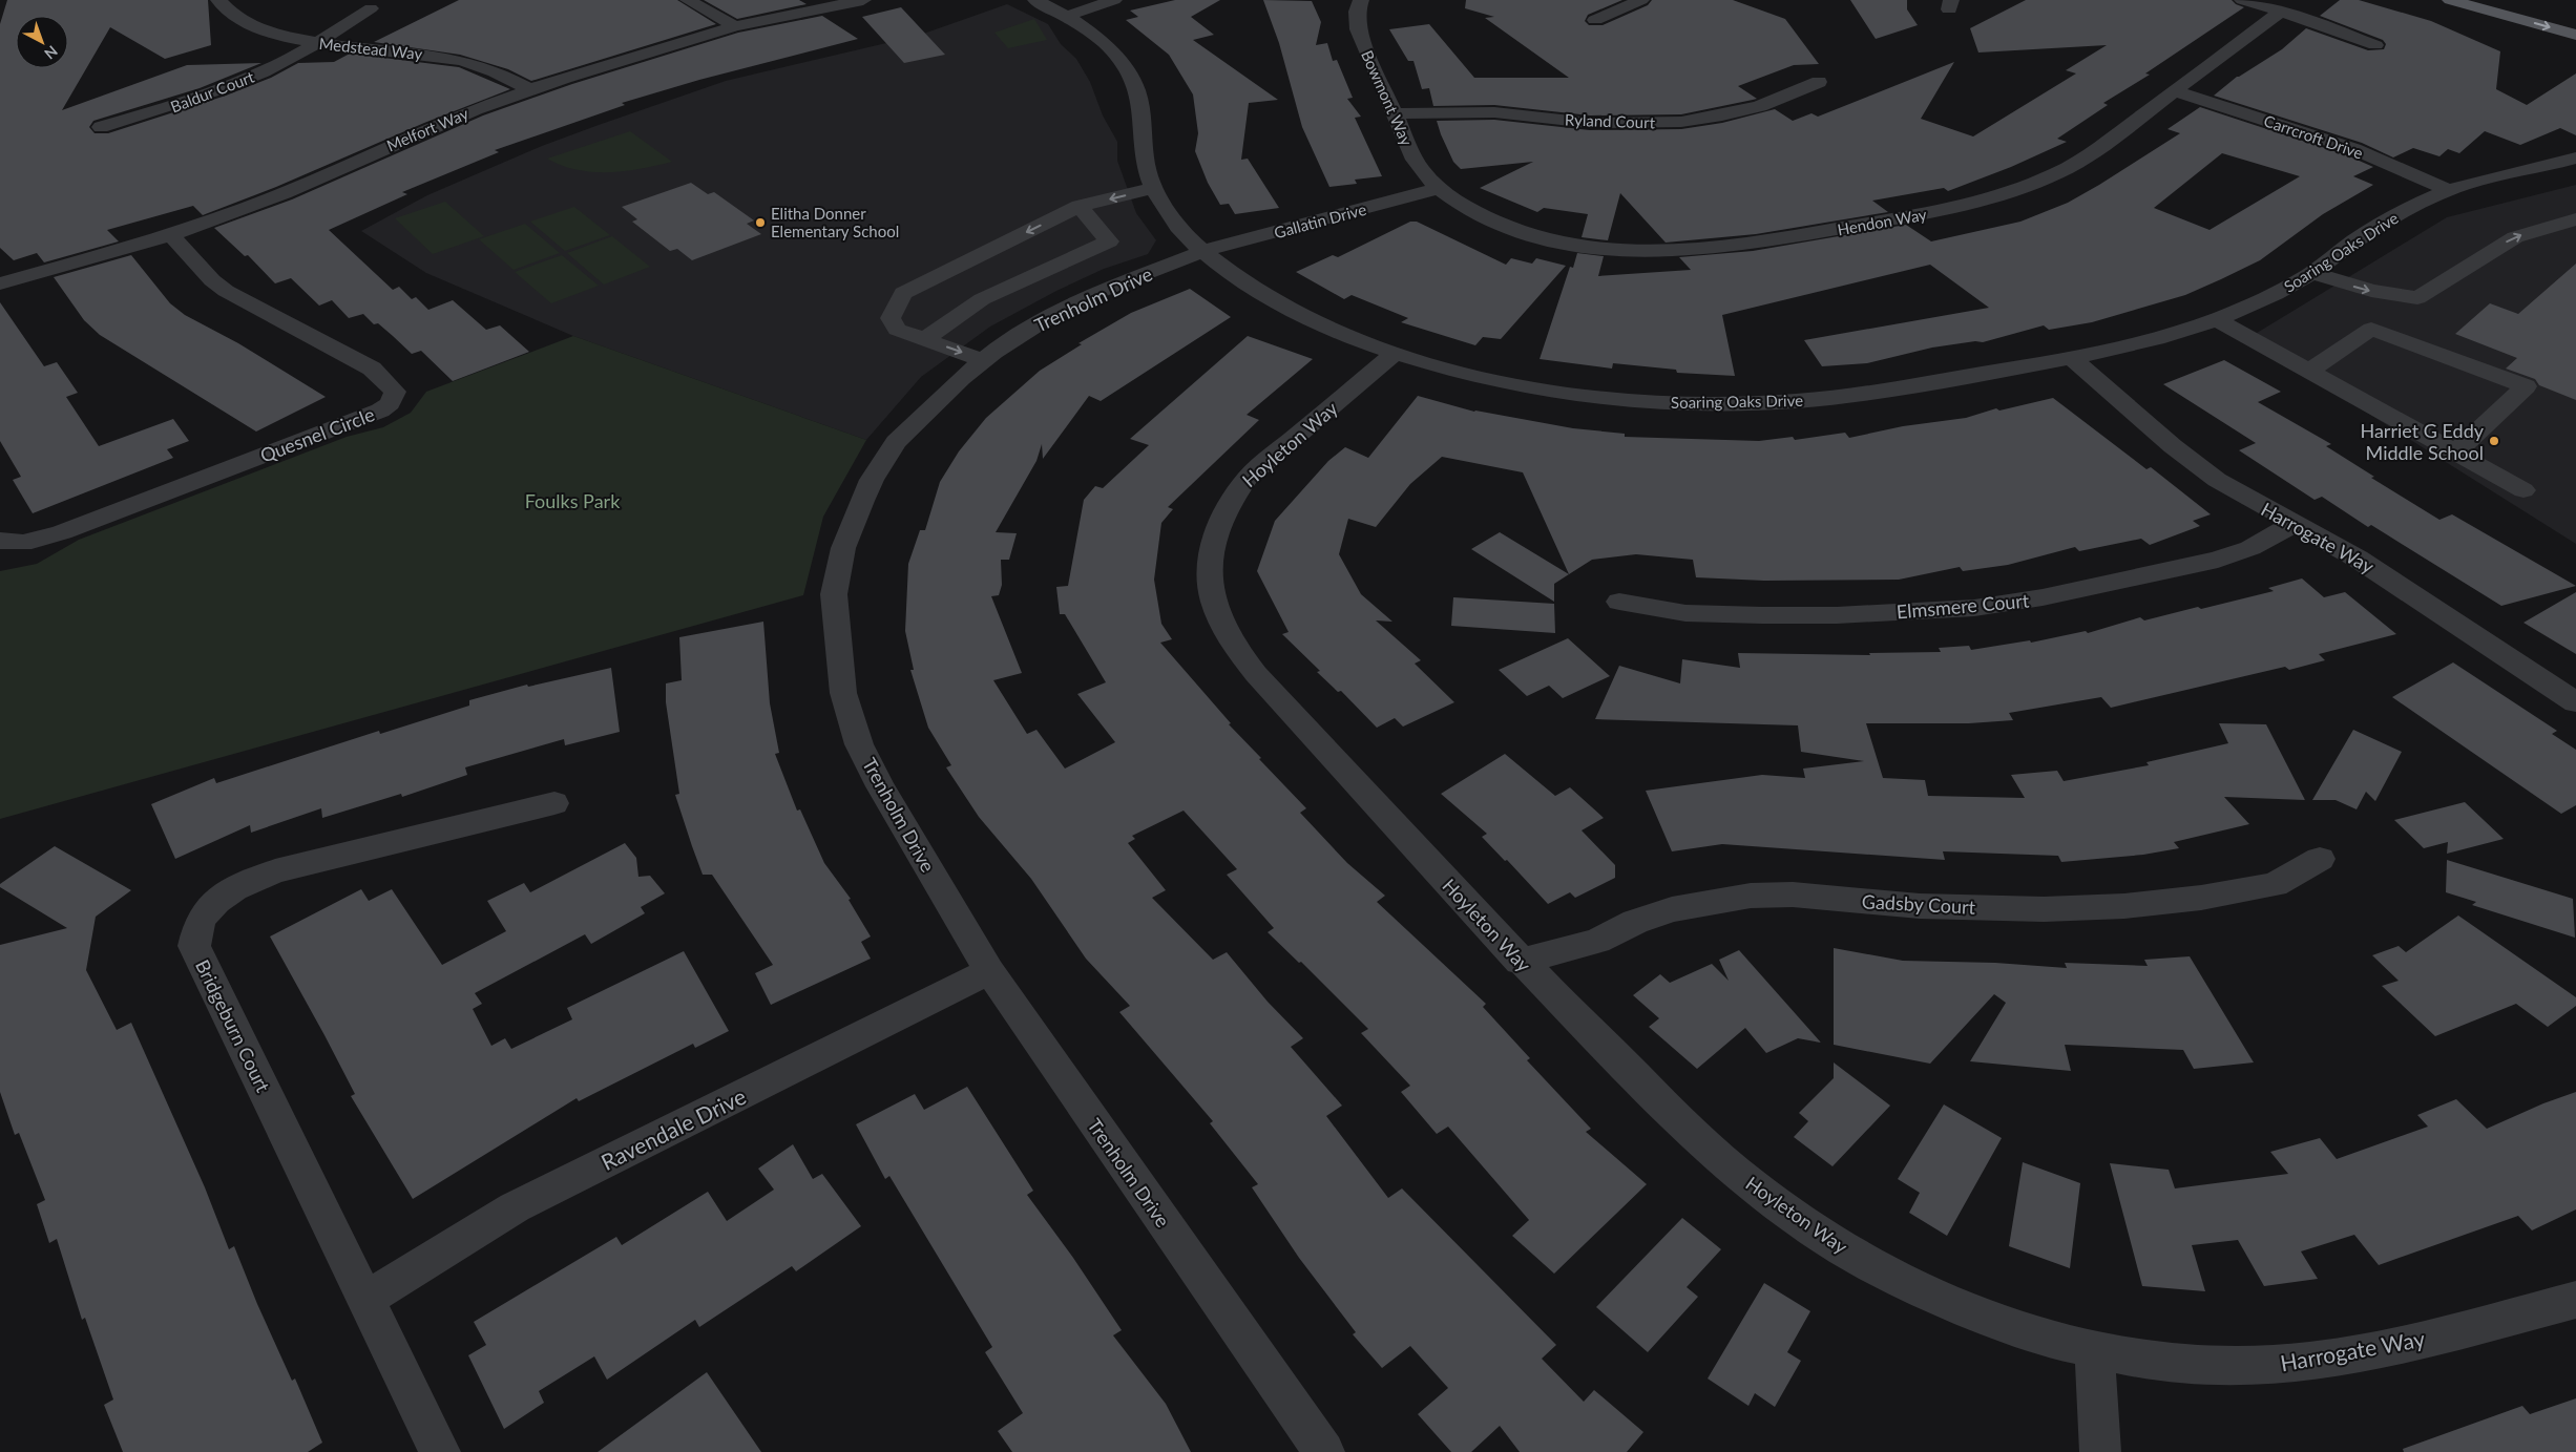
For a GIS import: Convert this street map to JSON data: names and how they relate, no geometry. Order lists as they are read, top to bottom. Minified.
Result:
{"streets":{"street":["Medstead Way","Baldur Court","Bowmont Way","Ryland Court","Melfort Way","Carrcroft Drive","Gallatin Drive","Hendon Way","Soaring Oaks Drive","Trenholm Drive","Quesnel Circle","Hoyleton Way","Harrogate Way","Elmsmere Court","Gadsby Court","Bridgeburn Court","Ravendale Drive"]},"crossings":[["Medstead Way","Baldur Court"],["Medstead Way","Melfort Way"],["Bowmont Way","Ryland Court"],["Bowmont Way","Gallatin Drive"],["Bowmont Way","Hendon Way"],["Melfort Way","Quesnel Circle"],["Carrcroft Drive","Hendon Way"],["Carrcroft Drive","Soaring Oaks Drive"],["Gallatin Drive","Hendon Way"],["Gallatin Drive","Soaring Oaks Drive"],["Gallatin Drive","Trenholm Drive"],["Soaring Oaks Drive","Trenholm Drive"],["Soaring Oaks Drive","Hoyleton Way"],["Soaring Oaks Drive","Harrogate Way"],["Trenholm Drive","Ravendale Drive"],["Hoyleton Way","Harrogate Way"],["Hoyleton Way","Gadsby Court"],["Harrogate Way","Elmsmere Court"],["Bridgeburn Court","Ravendale Drive"]],"parks":["Foulks Park"],"places":["Elitha Donner Elementary School","Harriet G Eddy Middle School"],"north":"bottom right"}
